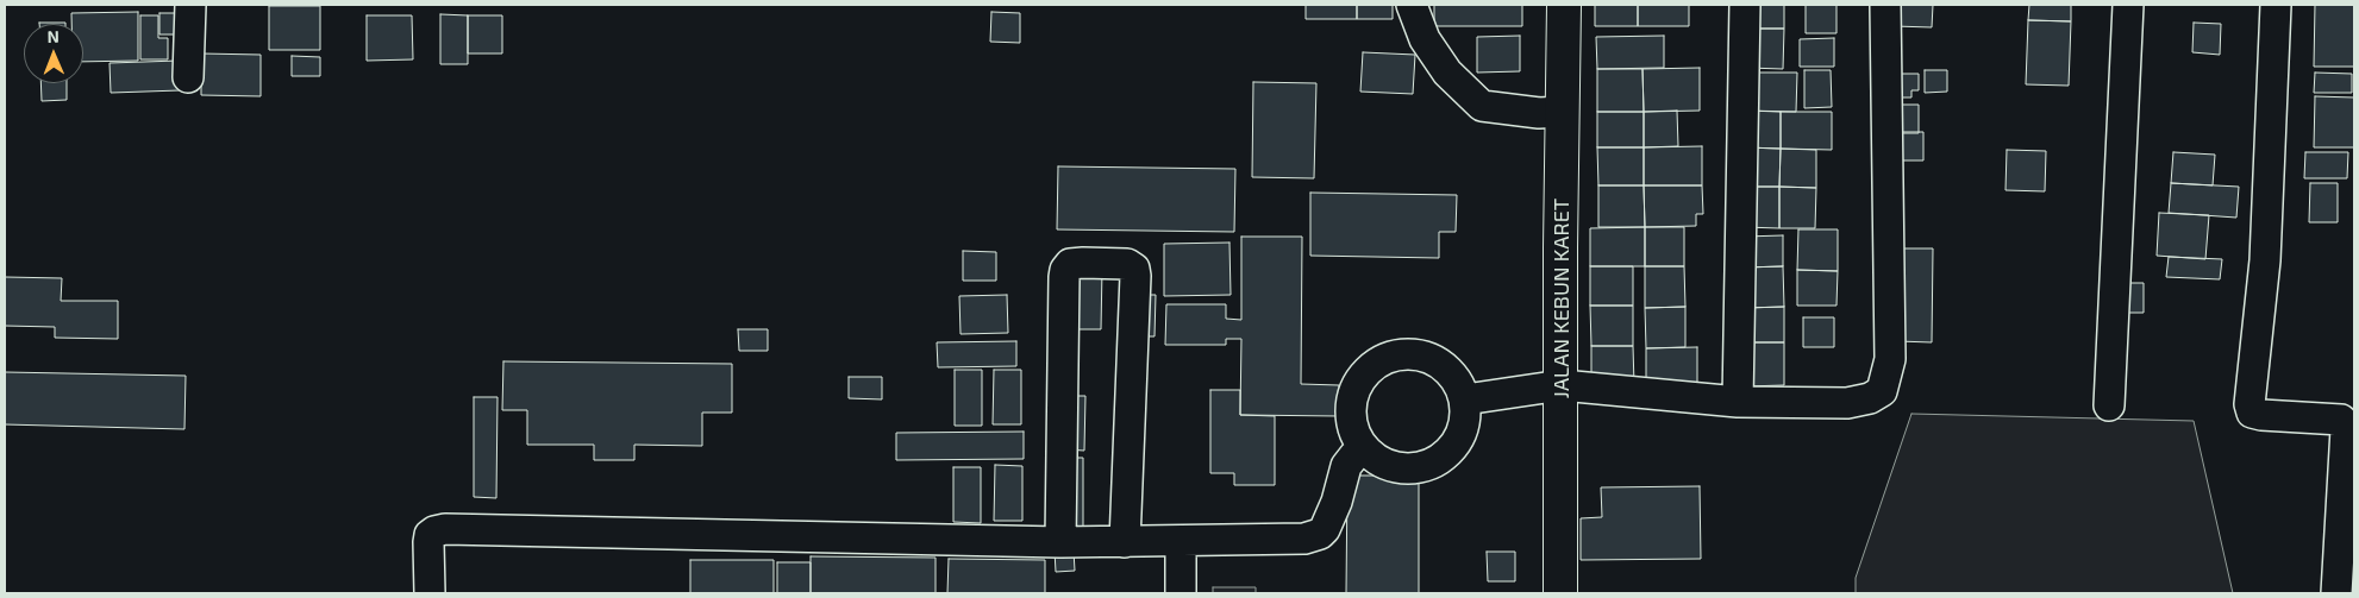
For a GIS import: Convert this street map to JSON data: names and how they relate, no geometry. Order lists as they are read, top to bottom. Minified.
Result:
{"streets":{"main road":["JALAN KEBUN KARET"]},"north":"top"}
